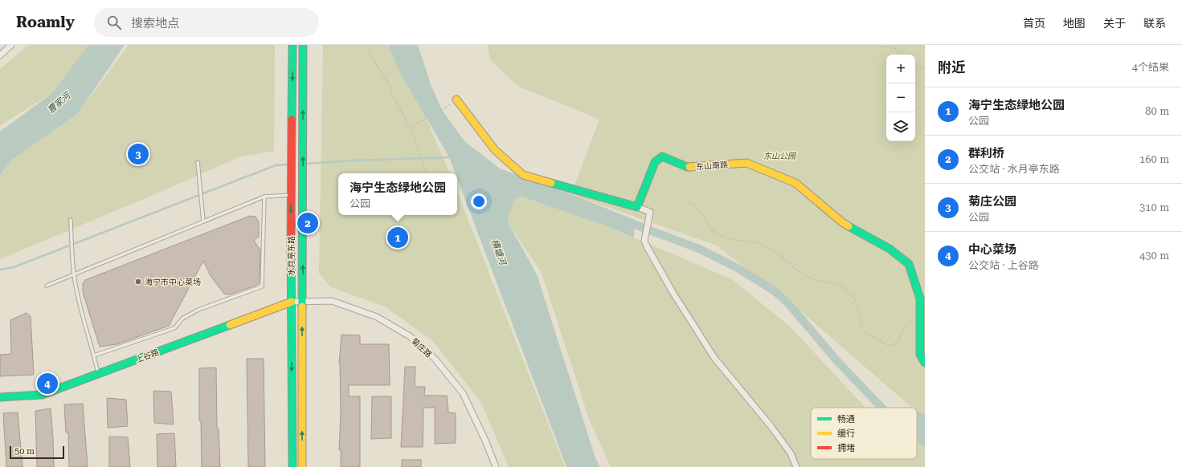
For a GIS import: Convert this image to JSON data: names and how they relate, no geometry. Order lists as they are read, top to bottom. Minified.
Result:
{"streets":{"street":["东山南路","水月亭东路","菊庄路","上谷路"]},"crossings":[["水月亭东路","菊庄路"],["水月亭东路","上谷路"],["菊庄路","上谷路"]],"water":["曹家河","横塘河"],"parks":["东山公园"],"places":["海宁市中心菜场"],"legend":["畅通","缓行","拥堵"],"scale_bar":"50 m","page":{"header":"Roamly","search":"搜索地点","nav":["首页","地图","关于","联系"],"heading":["附近","4个结果"],"map_buttons":["+","−"],"list":[{"mark":"1","name":"海宁生态绿地公园","note":"公园","value":"80 m"},{"mark":"2","name":"群利桥","note":"公交站 · 水月亭东路","value":"160 m"},{"mark":"3","name":"菊庄公园","note":"公园","value":"310 m"},{"mark":"4","name":"中心菜场","note":"公交站 · 上谷路","value":"430 m"}],"pins":["3","2","1","4"],"popup":["海宁生态绿地公园","公园"],"scale":"50 m"}}
